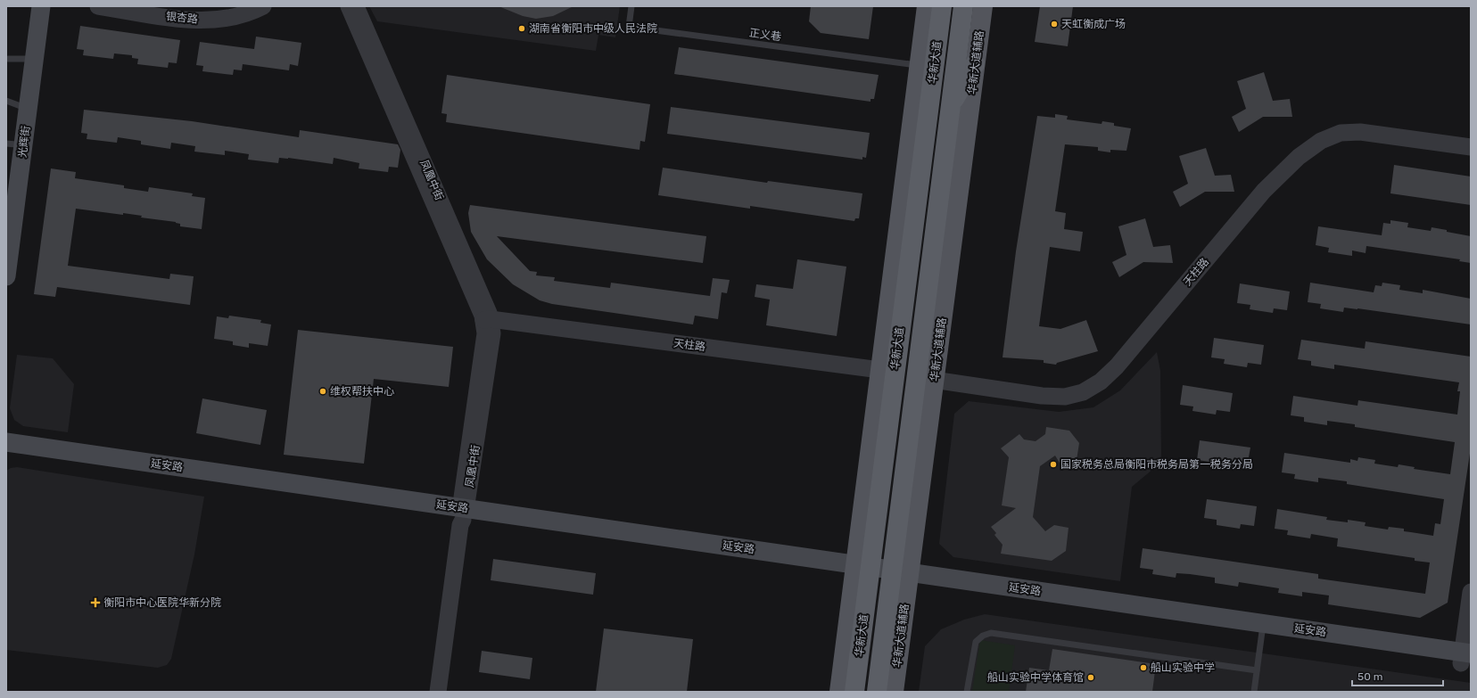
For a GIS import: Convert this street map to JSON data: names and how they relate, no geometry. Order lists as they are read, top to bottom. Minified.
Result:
{"streets":{"highway":["华新大道"],"main road":["华新大道辅路","光辉街","延安路"],"street":["银杏路","凤凰中街","天柱路"],"lane":["正义巷"]},"crossings":[["华新大道","华新大道辅路"],["华新大道","天柱路"],["华新大道","延安路"],["华新大道辅路","天柱路"],["华新大道辅路","延安路"],["凤凰中街","天柱路"],["凤凰中街","延安路"]],"places":{"other":["天虹衡成广场","湖南省衡阳市中级人民法院","维权帮扶中心","国家税务总局衡阳市税务局第一税务分局","船山实验中学","船山实验中学体育馆"],"health":["衡阳市中心医院华新分院"]},"scale_bar":"50 m"}
